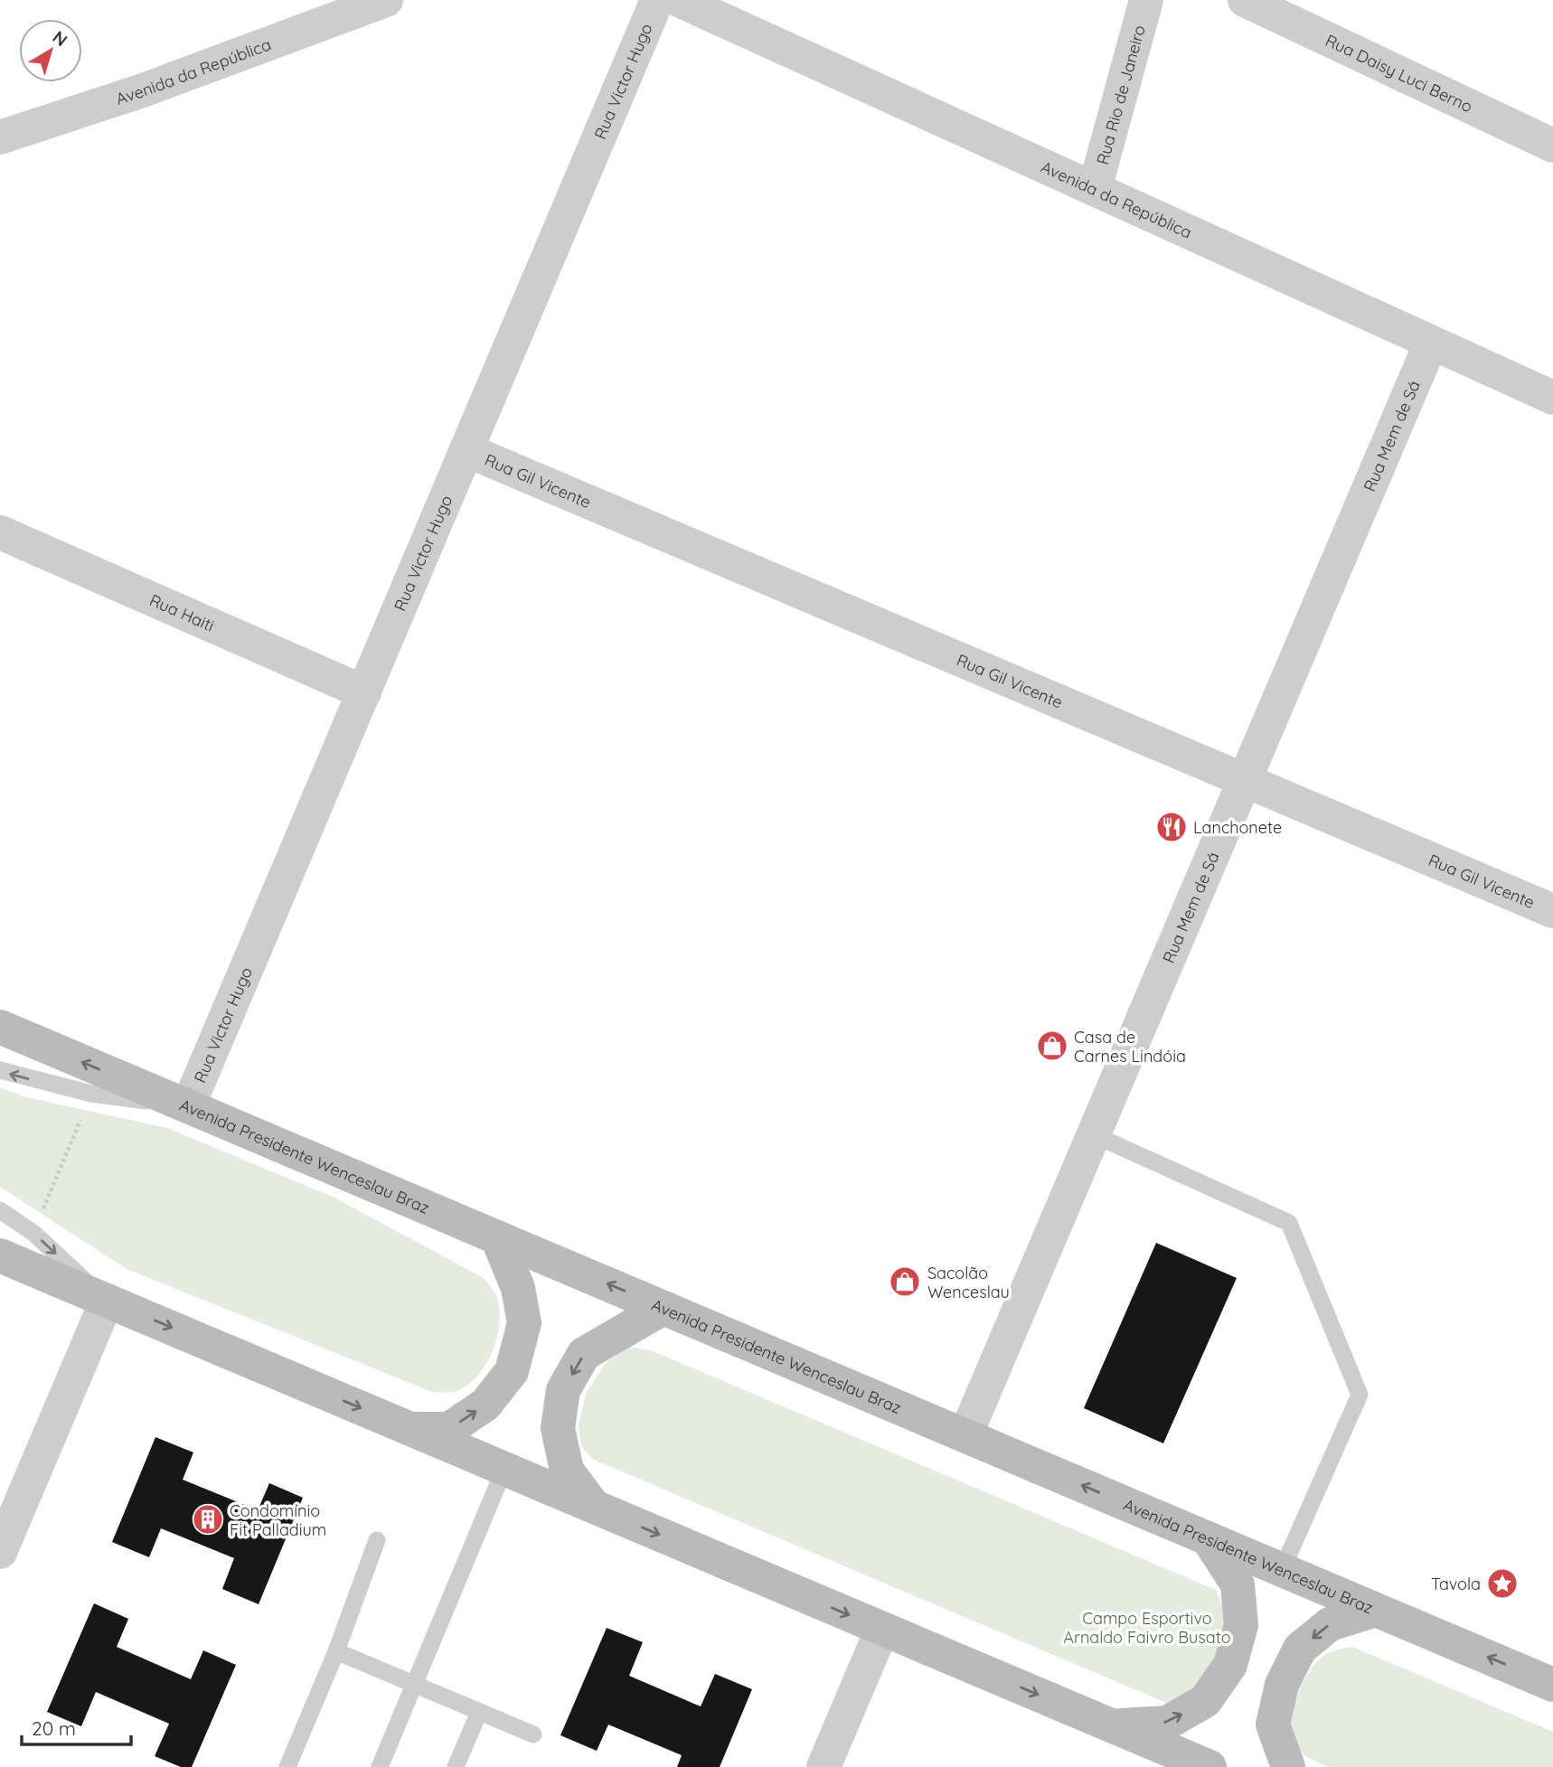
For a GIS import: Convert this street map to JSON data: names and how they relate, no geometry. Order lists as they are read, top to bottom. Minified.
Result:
{"streets":{"main road":["Avenida Presidente Wenceslau Braz"],"street":["Avenida da República","Rua Daisy Luci Berno","Rua Victor Hugo","Rua Rio de Janeiro","Rua Mem de Sá","Rua Gil Vicente","Rua Haiti"]},"crossings":[["Avenida da República","Rua Rio de Janeiro"],["Avenida da República","Rua Mem de Sá"],["Rua Victor Hugo","Rua Gil Vicente"],["Rua Victor Hugo","Rua Haiti"],["Rua Victor Hugo","Avenida Presidente Wenceslau Braz"],["Rua Mem de Sá","Rua Gil Vicente"],["Rua Mem de Sá","Avenida Presidente Wenceslau Braz"]],"parks":["Campo Esportivo Arnaldo Faivro Busato"],"places":{"restaurant":["Lanchonete"],"shop":["Casa de Carnes Lindóia","Sacolão Wenceslau"],"building":["Condomínio Fit Palladium"],"place":["Tavola"]},"scale_bar":"20 m","north":"top right"}
